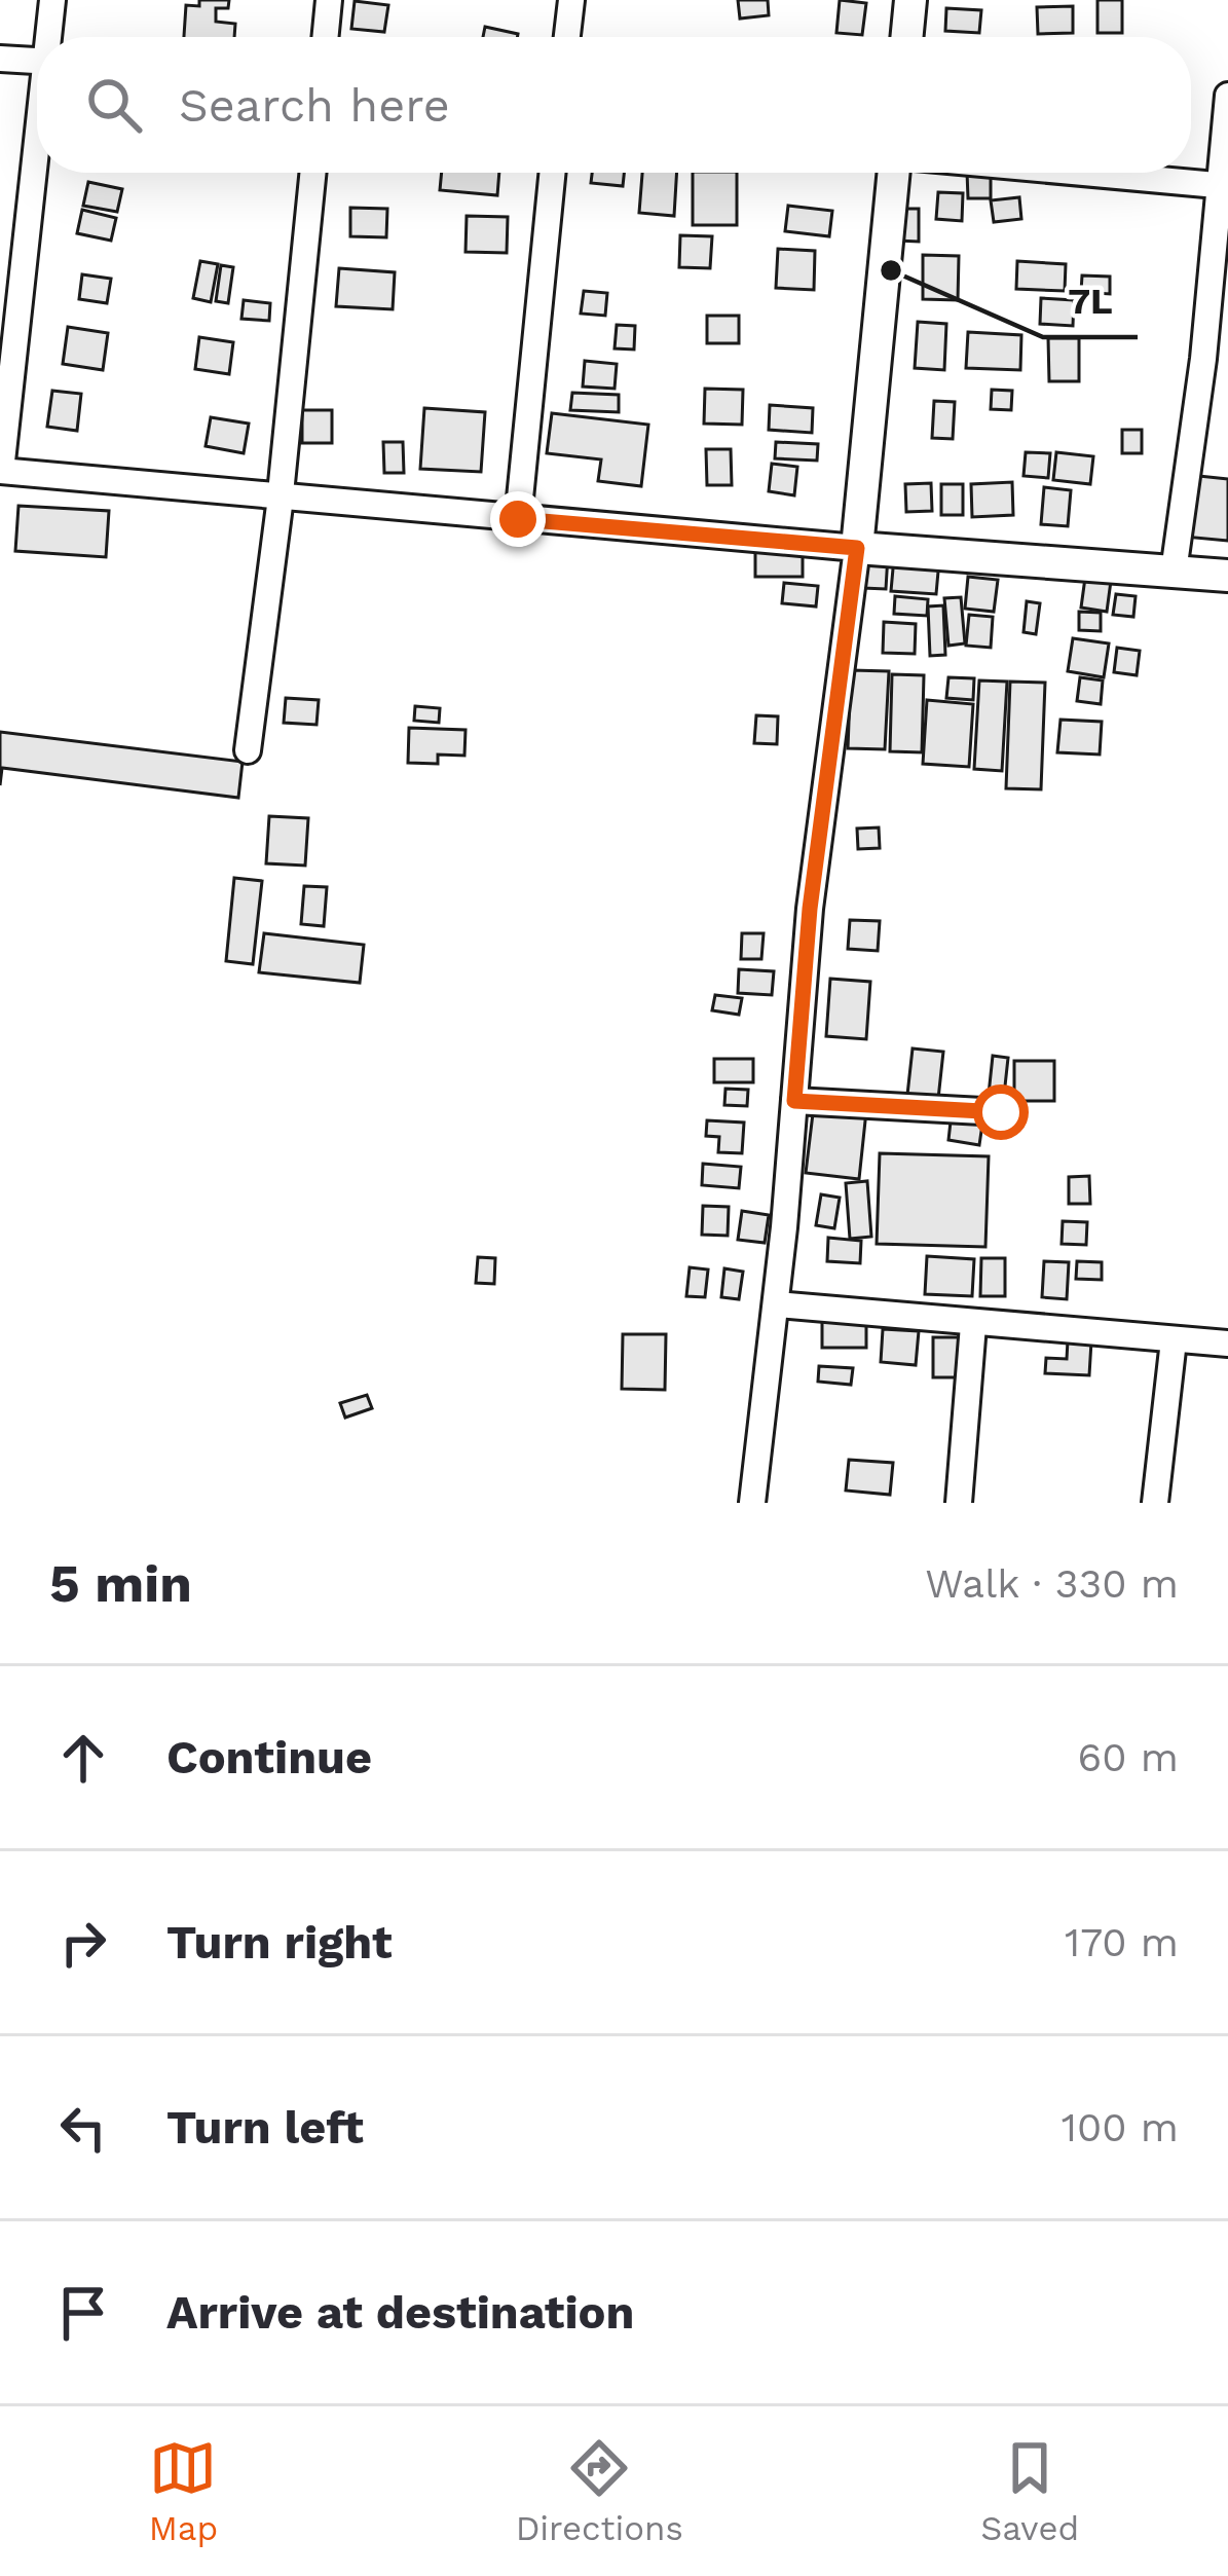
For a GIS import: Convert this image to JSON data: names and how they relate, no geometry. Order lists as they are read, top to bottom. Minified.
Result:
{"places":["7L"],"page":{"search":"Search here","heading":["5 min","Walk · 330 m"],"list":[["Continue","60 m"],["Turn right","170 m"],["Turn left","100 m"],"Arrive at destination"],"nav":["Map","Directions","Saved"]}}
